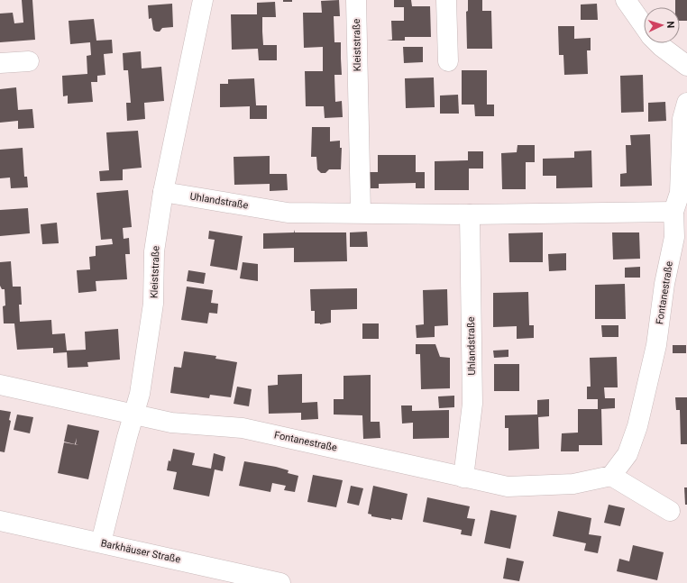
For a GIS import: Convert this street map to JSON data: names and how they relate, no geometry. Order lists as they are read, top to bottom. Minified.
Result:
{"streets":{"street":["Kleiststraße","Uhlandstraße","Fontanestraße","Barkhäuser Straße"]},"crossings":[["Kleiststraße","Uhlandstraße"],["Kleiststraße","Fontanestraße"],["Kleiststraße","Barkhäuser Straße"],["Uhlandstraße","Fontanestraße"]],"north":"right"}
